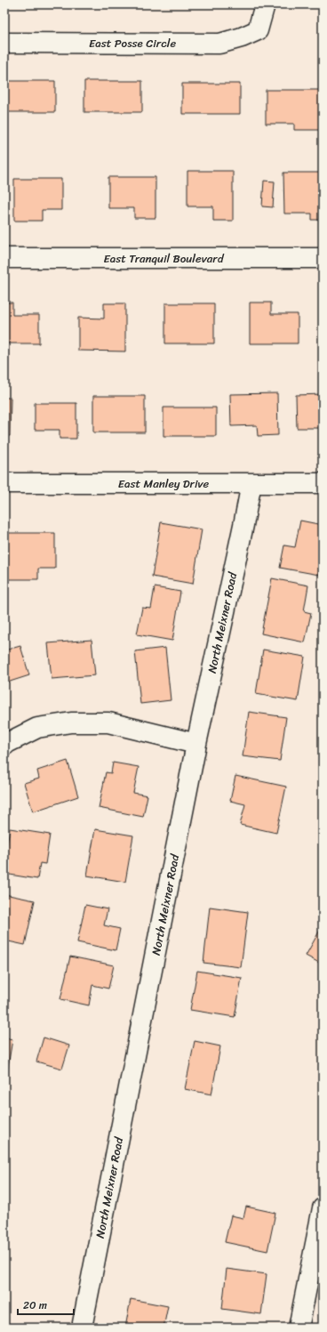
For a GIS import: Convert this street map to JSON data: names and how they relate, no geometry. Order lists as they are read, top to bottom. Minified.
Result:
{"streets":{"street":["East Posse Circle","East Tranquil Boulevard","East Manley Drive","North Meixner Road"]},"crossings":[["East Manley Drive","North Meixner Road"]],"scale_bar":"20 m"}
